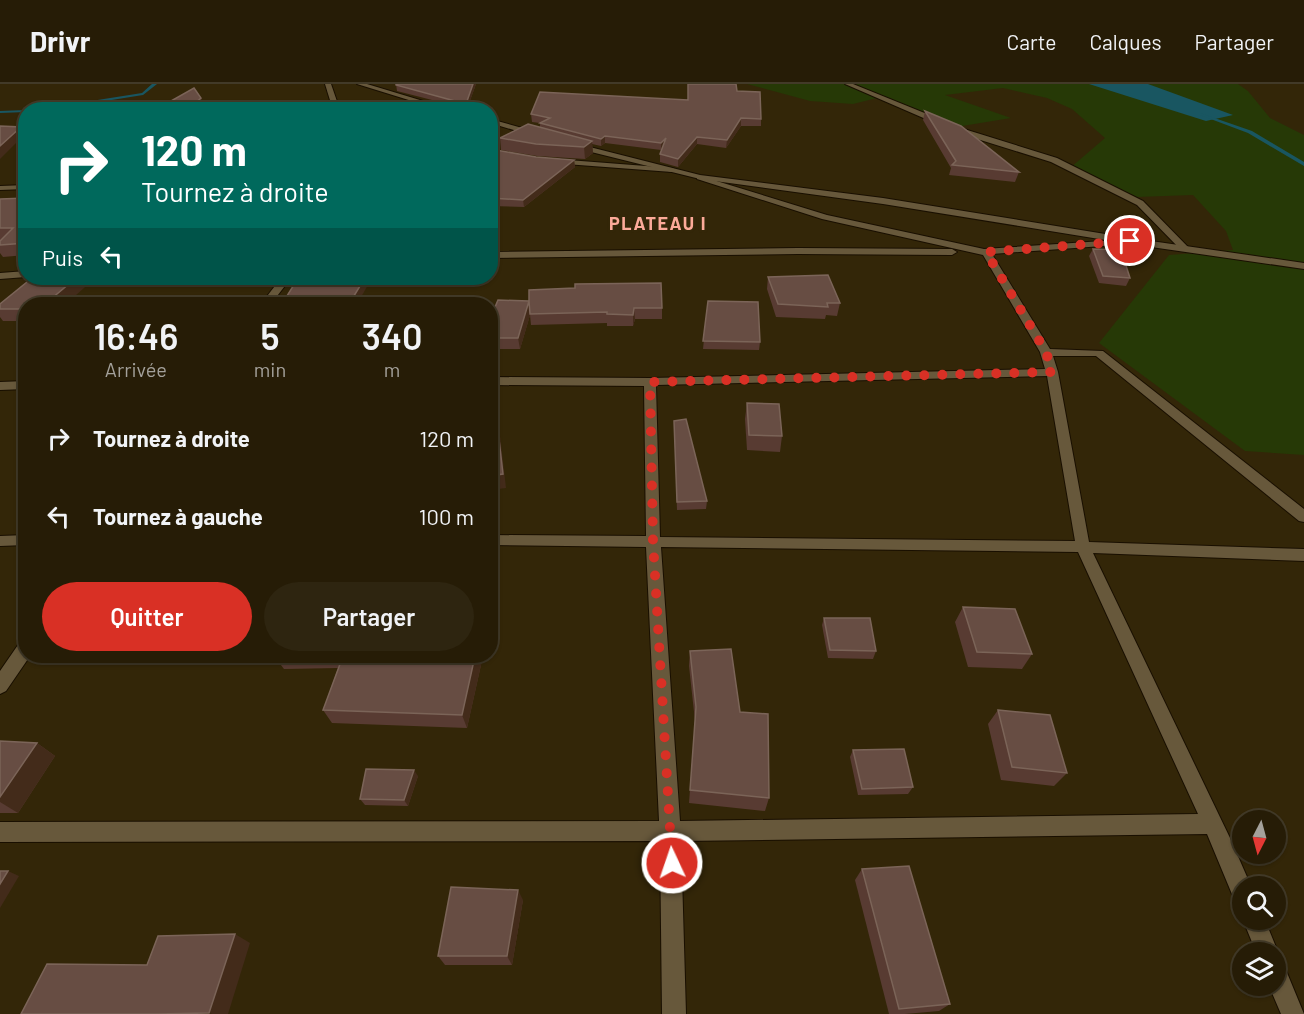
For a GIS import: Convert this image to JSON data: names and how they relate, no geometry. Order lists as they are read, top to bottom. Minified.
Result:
{"districts":["PLATEAU I"],"north":"bottom","page":{"header":"Drivr","nav":["Carte","Calques","Partager"],"turn":["120 m","Tournez à droite"],"then":"Puis","eta":["16:46","Arrivée","5","min","340","m"],"list":[{"name":"Tournez à droite","value":"120 m"},{"name":"Tournez à gauche","value":"100 m"}],"buttons":["Quitter","Partager"]}}
